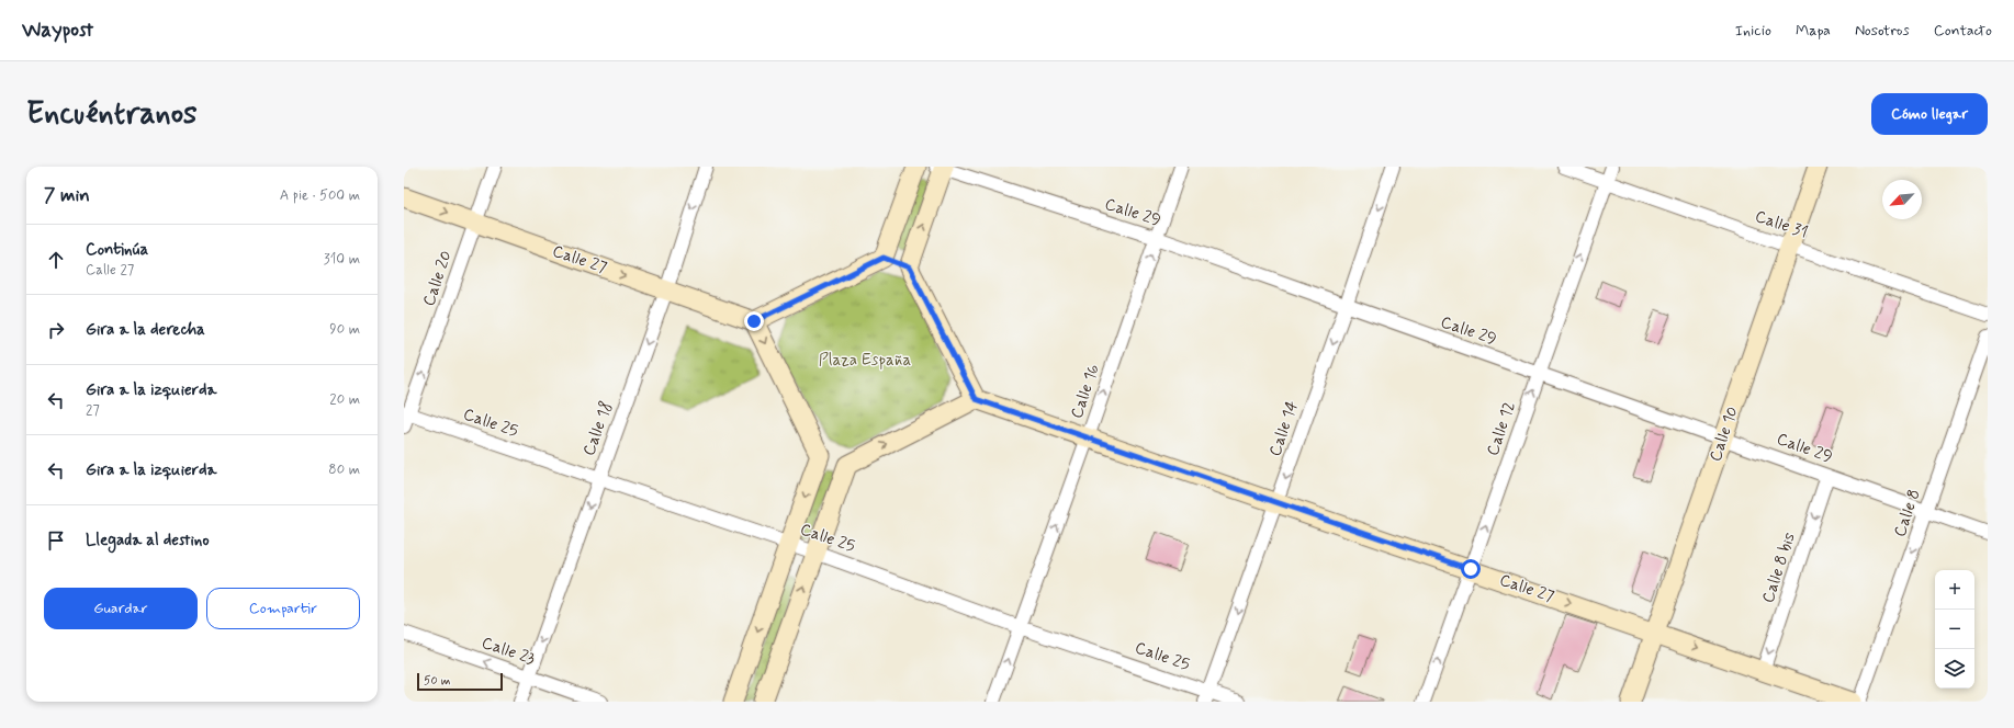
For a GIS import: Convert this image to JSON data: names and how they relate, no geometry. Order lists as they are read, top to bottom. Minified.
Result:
{"streets":{"street":["Calle 29","Calle 31","Calle 27","Calle 20","Calle 16","Calle 25","Calle 18","Calle 14","Calle 12","Calle 10","Calle 8","Calle 8 bis","Calle 23"]},"crossings":[["Calle 29","Calle 16"],["Calle 29","Calle 14"],["Calle 29","Calle 12"],["Calle 29","Calle 10"],["Calle 29","Calle 8"],["Calle 29","Calle 8 bis"],["Calle 31","Calle 12"],["Calle 31","Calle 10"],["Calle 27","Calle 20"],["Calle 27","Calle 16"],["Calle 27","Calle 18"],["Calle 27","Calle 14"],["Calle 27","Calle 12"],["Calle 27","Calle 10"],["Calle 27","Calle 8 bis"],["Calle 20","Calle 25"],["Calle 16","Calle 25"],["Calle 25","Calle 18"],["Calle 25","Calle 14"],["Calle 18","Calle 23"]],"one_way":["Calle 27","Calle 20","Calle 16","Calle 18","Calle 14","Calle 12","Calle 8","Calle 8 bis","Calle 23"],"parks":["Plaza España"],"scale_bar":"50 m","north":"bottom left","page":{"header":"Waypost","nav":["Inicio","Mapa","Nosotros","Contacto"],"buttons":["Cómo llegar",["Guardar","Compartir"]],"title":"Encuéntranos","heading":["7 min","A pie · 500 m"],"list":[["Continúa","Calle 27","310 m"],["Gira a la derecha","90 m"],["Gira a la izquierda","27","20 m"],["Gira a la izquierda","80 m"],"Llegada al destino"],"map_buttons":["+","−"],"scale":"50 m"}}
